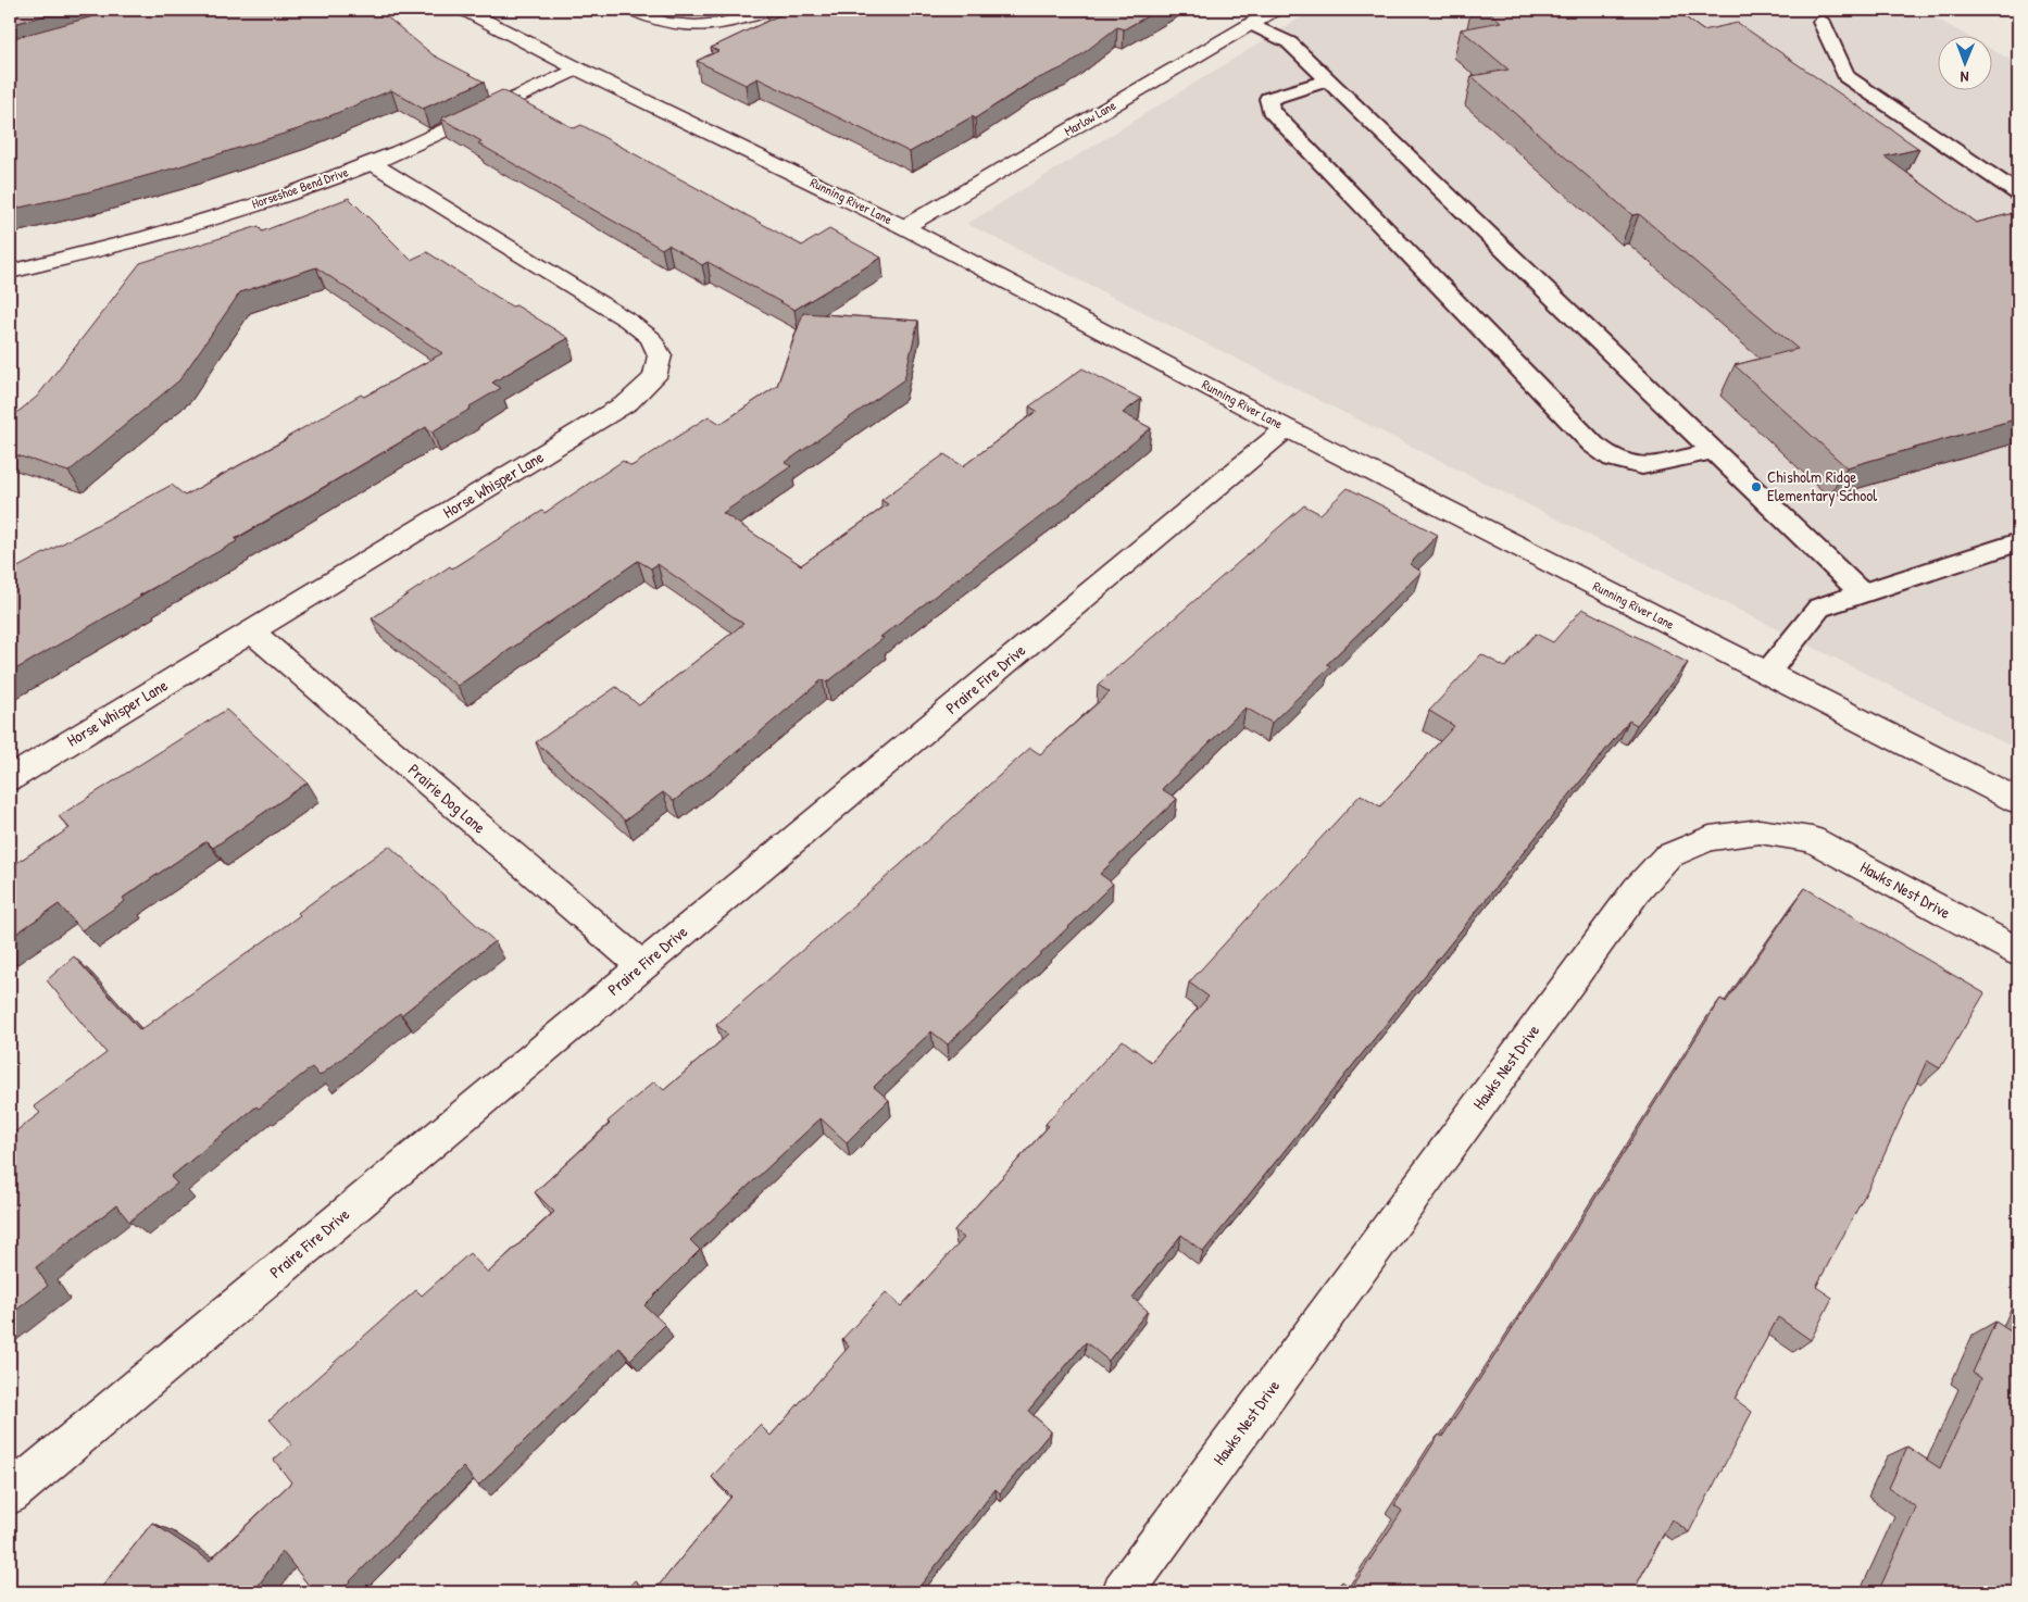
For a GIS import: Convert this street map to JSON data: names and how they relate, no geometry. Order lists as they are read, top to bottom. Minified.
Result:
{"streets":{"street":["Marlow Lane","Horseshoe Bend Drive","Running River Lane","Horse Whisper Lane","Praire Fire Drive","Prairie Dog Lane","Hawks Nest Drive"]},"crossings":[["Marlow Lane","Running River Lane"],["Horseshoe Bend Drive","Running River Lane"],["Horseshoe Bend Drive","Horse Whisper Lane"],["Running River Lane","Praire Fire Drive"],["Horse Whisper Lane","Prairie Dog Lane"],["Praire Fire Drive","Prairie Dog Lane"]],"places":["Chisholm Ridge Elementary School"],"north":"bottom"}
